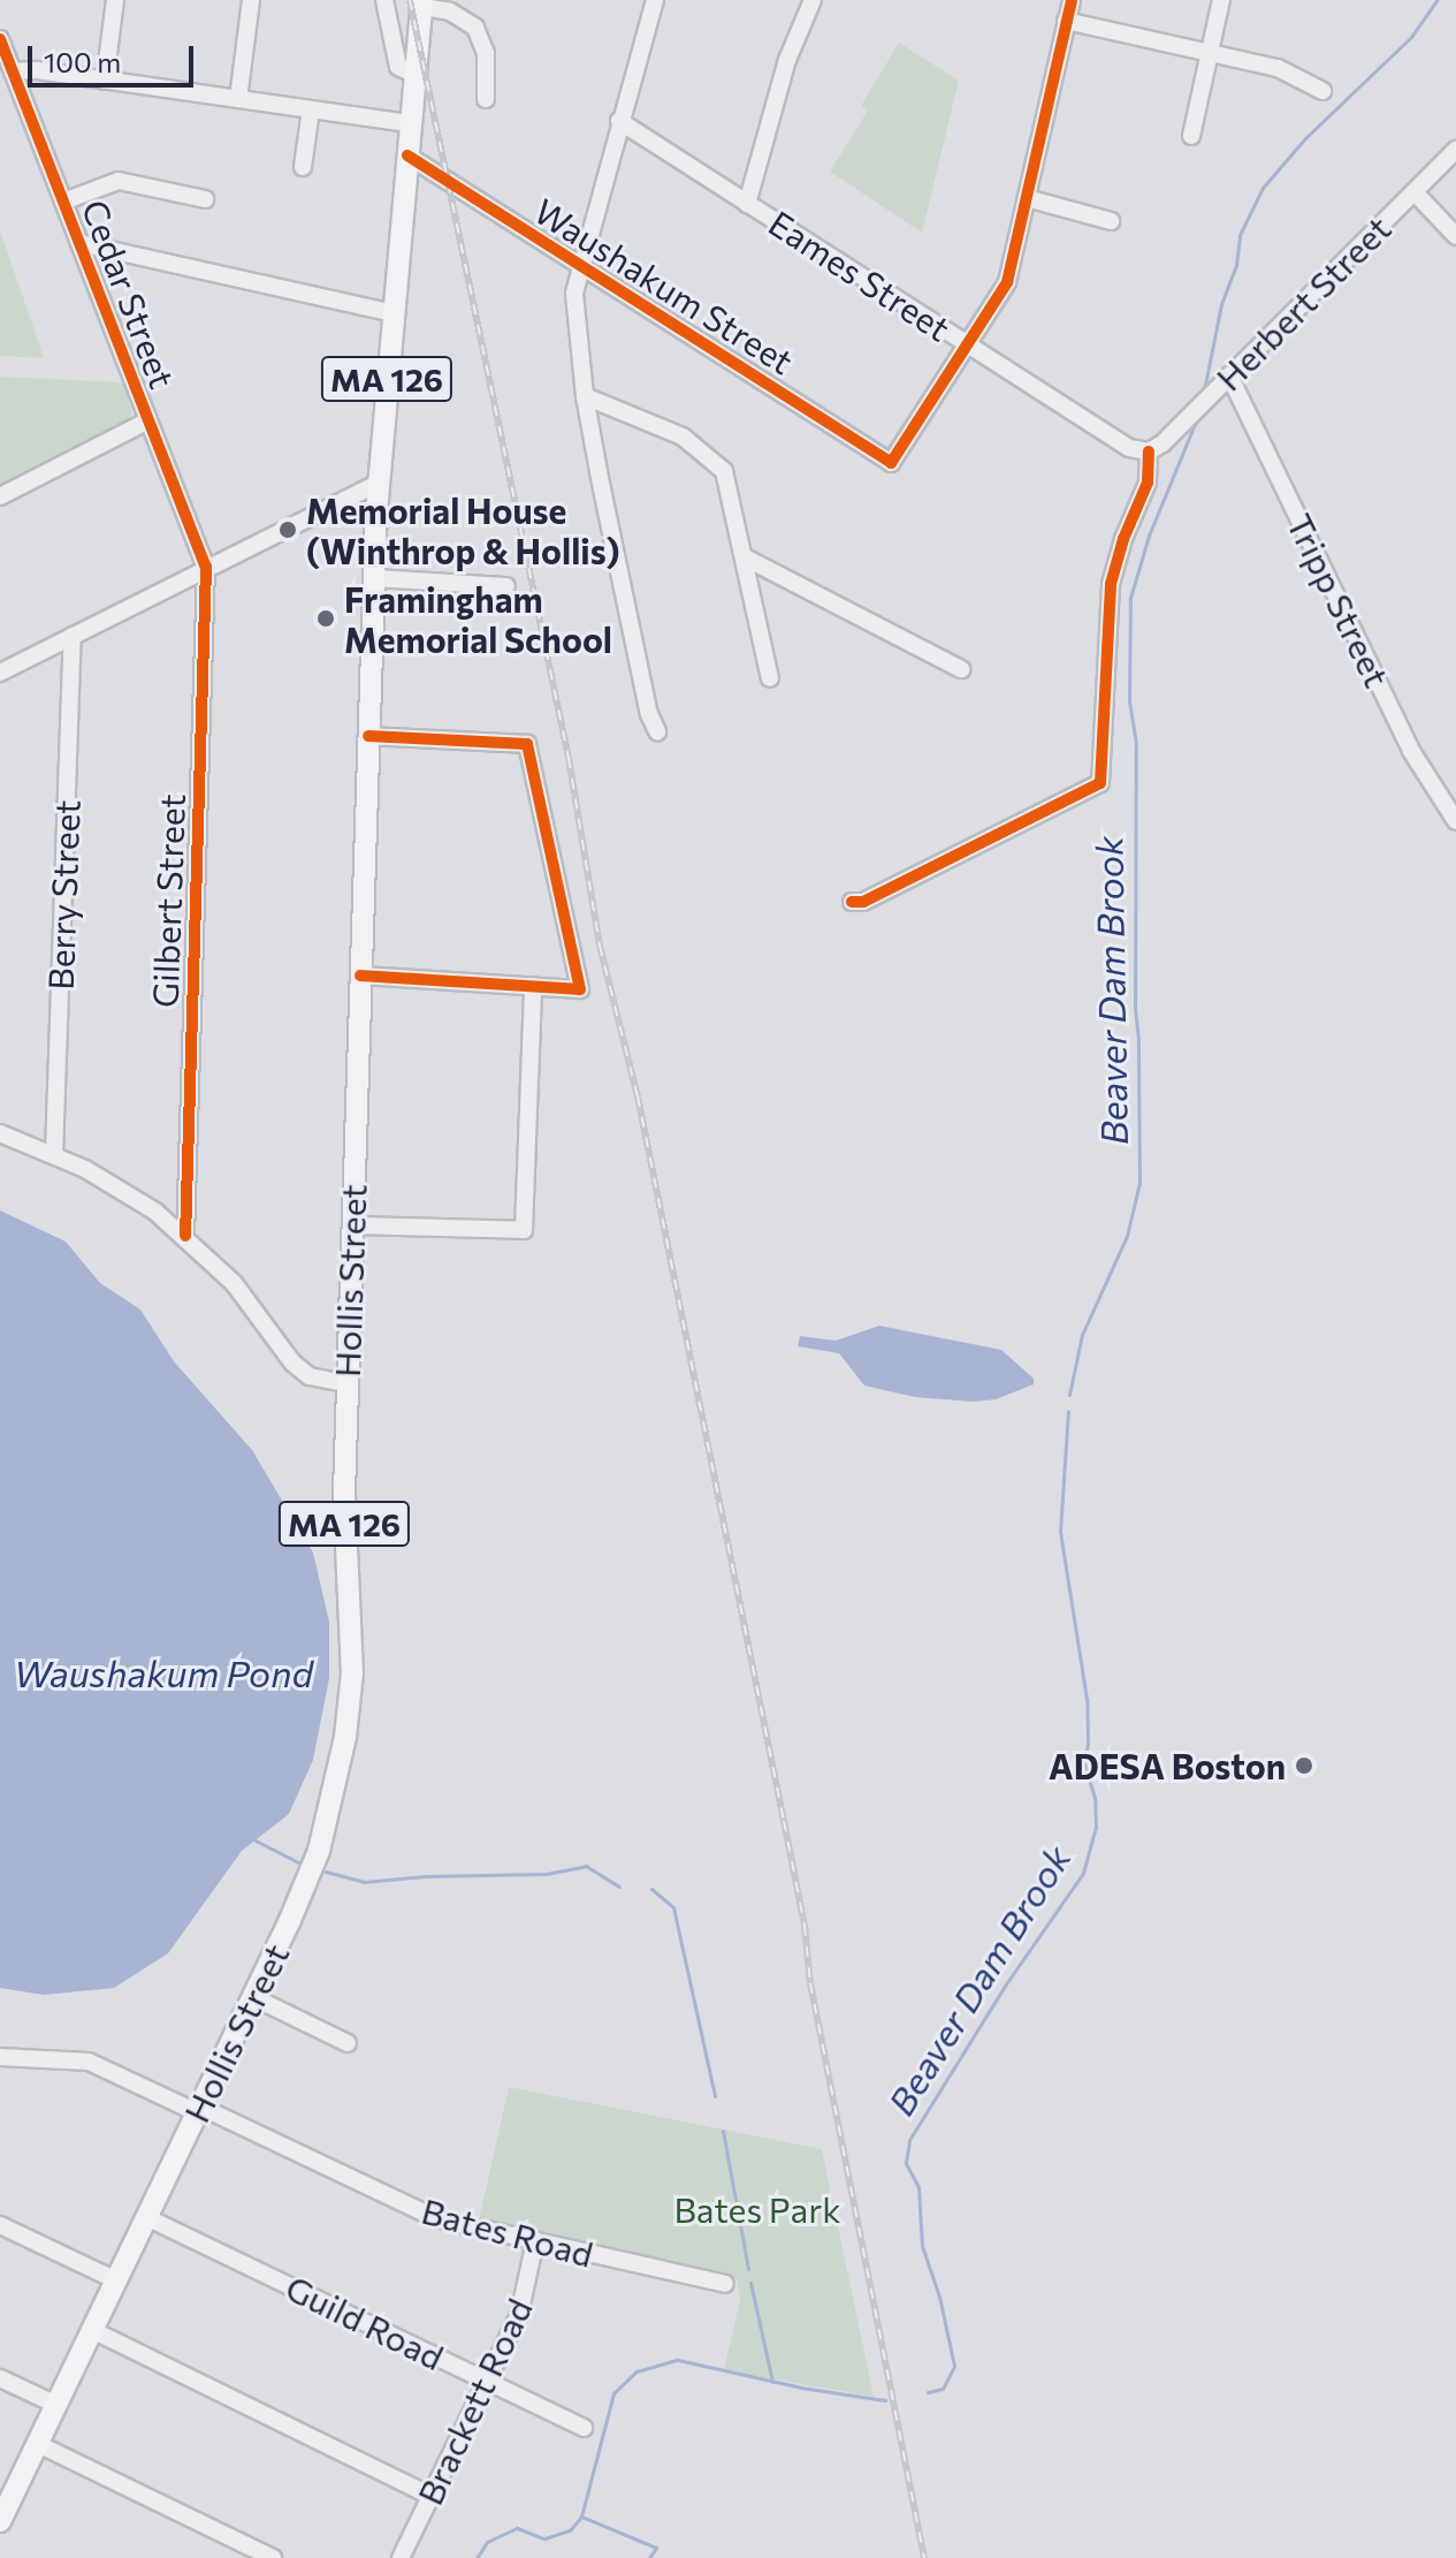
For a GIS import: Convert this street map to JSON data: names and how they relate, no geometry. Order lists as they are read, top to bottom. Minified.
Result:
{"streets":{"main road":["MA 126","Hollis Street"],"street":["Eames Street","Waushakum Street","Cedar Street","Herbert Street","Tripp Street","Berry Street","Gilbert Street","Bates Road","Guild Road","Brackett Road"]},"crossings":[["Eames Street","Waushakum Street"],["Eames Street","Herbert Street"],["Waushakum Street","Hollis Street"],["Cedar Street","Gilbert Street"],["Herbert Street","Tripp Street"],["Hollis Street","Bates Road"],["Hollis Street","Guild Road"],["Bates Road","Brackett Road"],["Guild Road","Brackett Road"]],"water":["Beaver Dam Brook","Waushakum Pond"],"parks":["Bates Park"],"places":["Memorial House (Winthrop & Hollis)","Framingham Memorial School","ADESA Boston"],"scale_bar":"100 m"}
